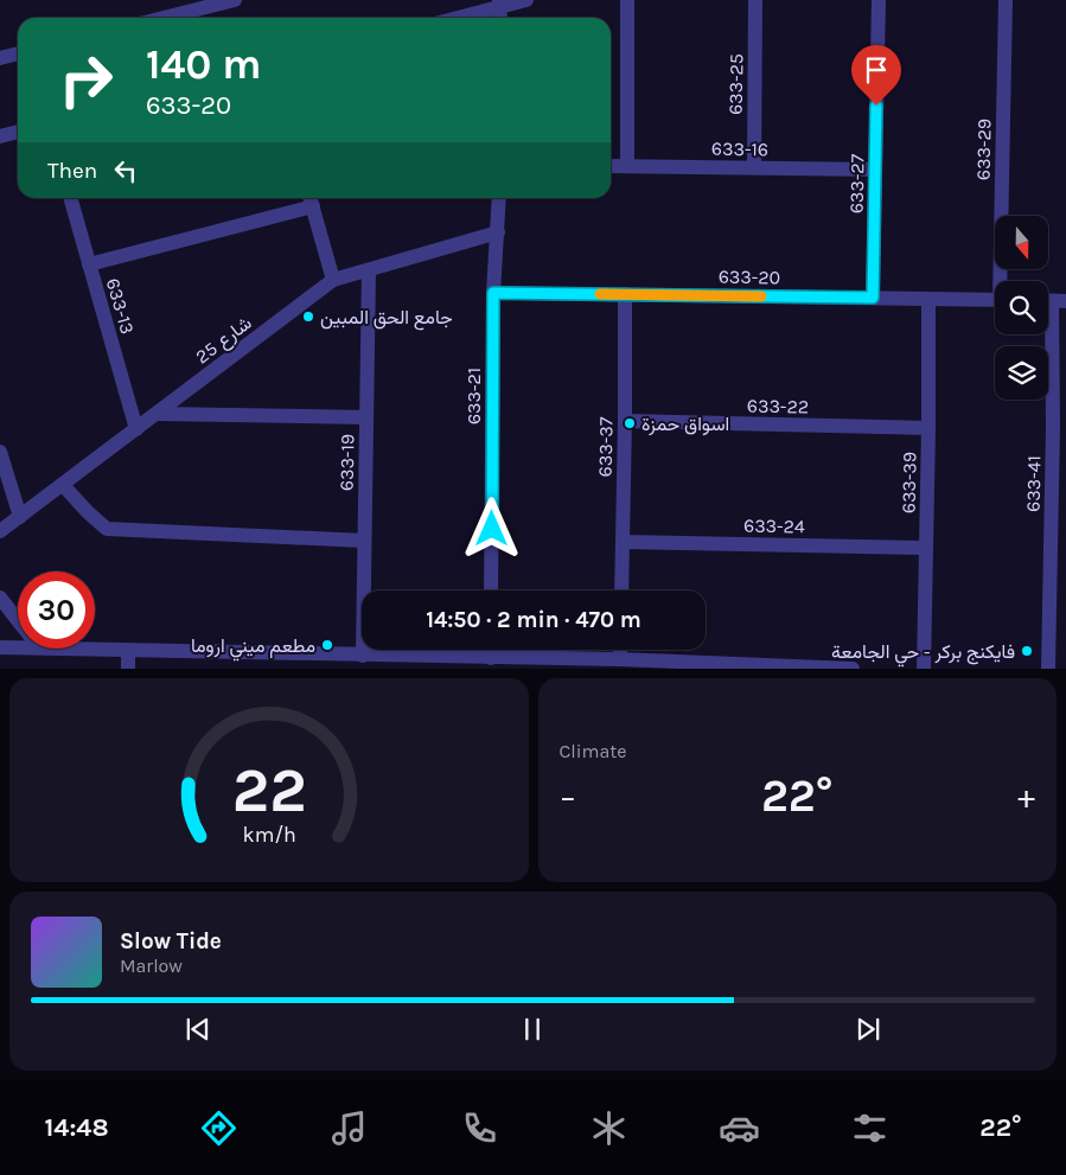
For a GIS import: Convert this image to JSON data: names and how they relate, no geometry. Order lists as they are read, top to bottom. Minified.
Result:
{"streets":{"street":["633-25","633-16","633-29","633-27","633-20","633-13","شارع 25","633-21","633-22","633-37","633-19","633-39","633-41","633-24"]},"crossings":[["633-25","633-16"],["633-16","633-27"],["633-27","633-20"],["633-20","633-21"],["633-20","633-37"],["633-20","633-39"],["633-13","شارع 25"],["شارع 25","633-21"],["شارع 25","633-19"],["633-22","633-37"],["633-22","633-39"],["633-37","633-24"],["633-39","633-24"]],"places":["جامع الحق المبين","اسواق حمزة","مطعم ميني اروما","فايكنج بركر - حي الجامعة"],"north":"bottom","page":{"turn":["140 m","633-20"],"then":"Then","limit":"30","trip":"14:50 · 2 min · 470 m","tile":"Climate","heat":["−","22°","+"],"song":["Slow Tide","Marlow"],"tabs":["14:48","22°"],"gauge":["22","km/h"]}}
